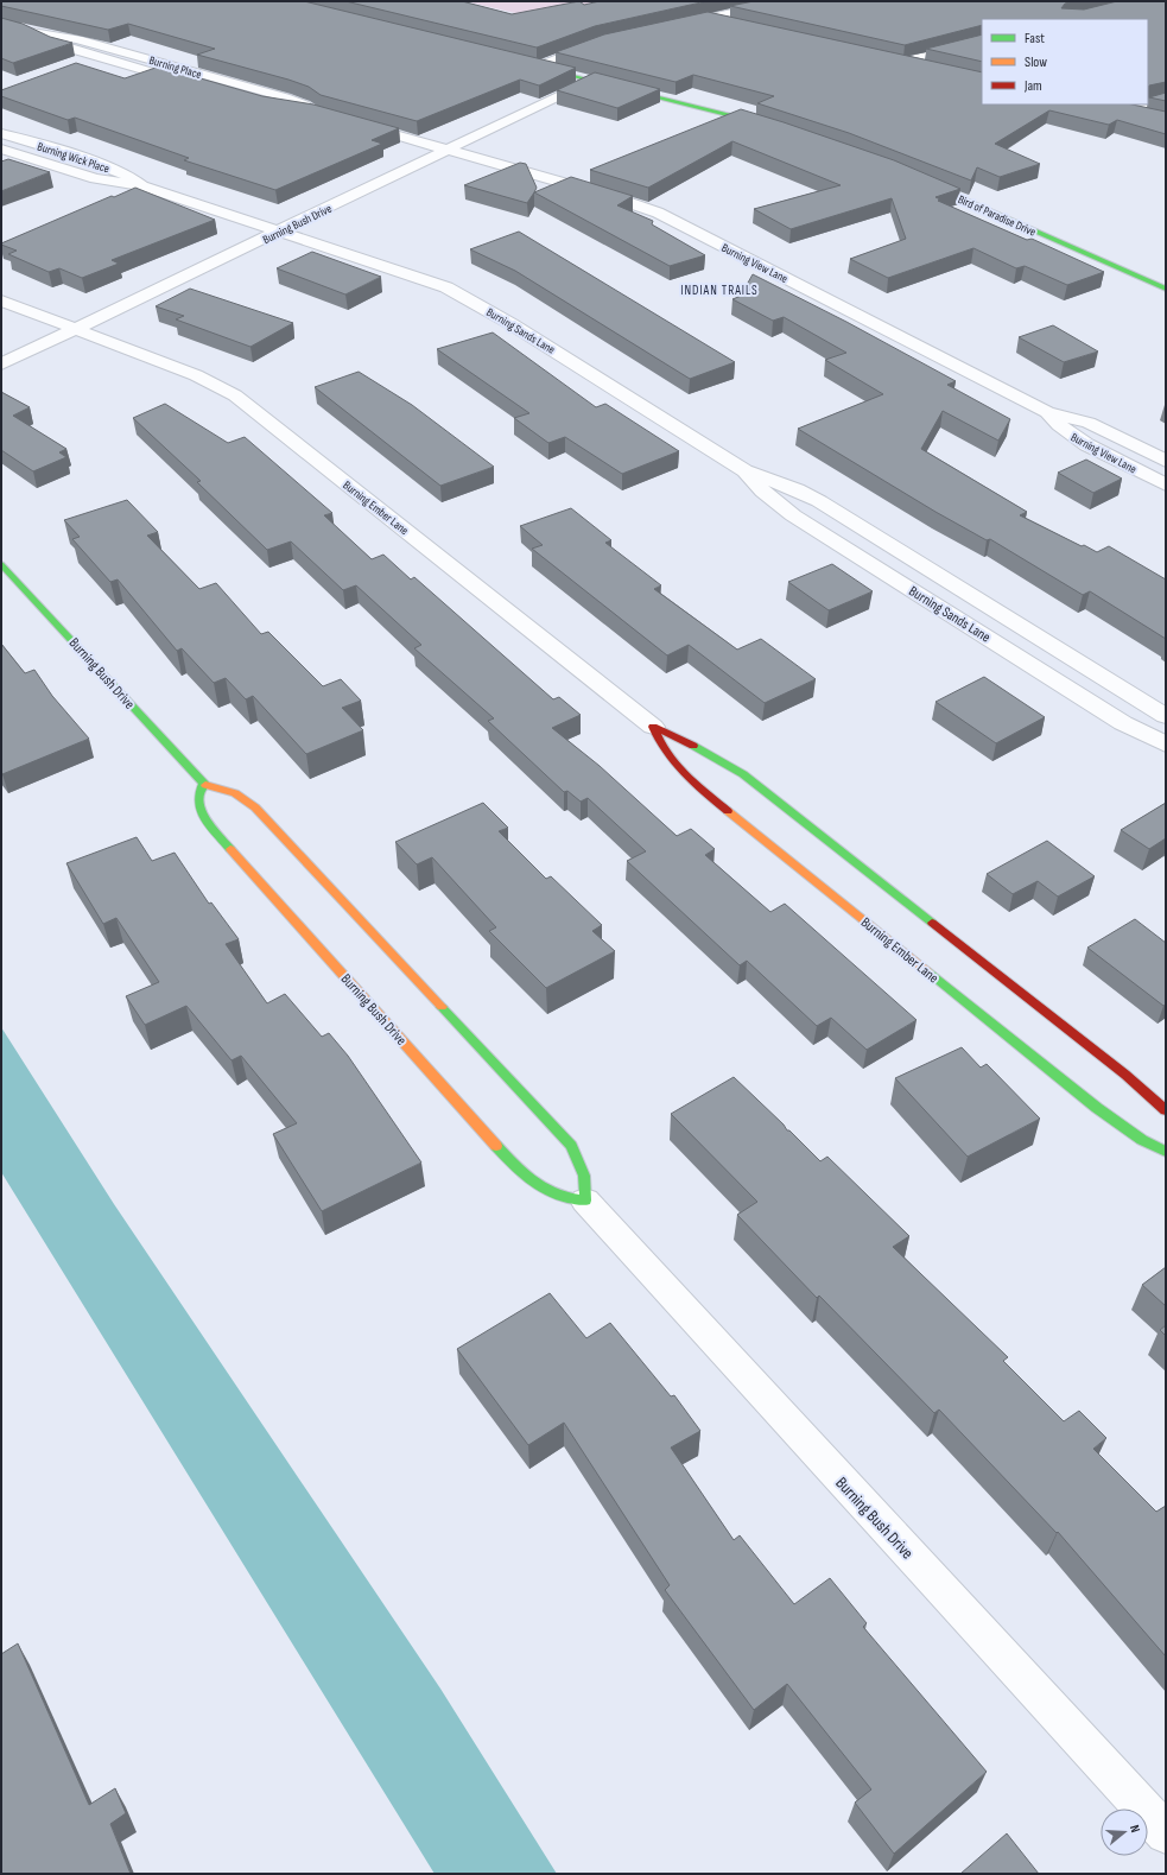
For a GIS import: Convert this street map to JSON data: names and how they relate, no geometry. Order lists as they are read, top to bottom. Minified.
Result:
{"streets":{"street":["Burning Place","Burning Wick Place","Bird of Paradise Drive","Burning Bush Drive","Burning View Lane","Burning Sands Lane","Burning Ember Lane"]},"crossings":[["Burning Wick Place","Burning Bush Drive"],["Burning Wick Place","Burning Sands Lane"],["Burning Bush Drive","Burning View Lane"],["Burning Bush Drive","Burning Sands Lane"],["Burning Bush Drive","Burning Ember Lane"]],"districts":["INDIAN TRAILS"],"legend":["Fast","Slow","Jam"],"north":"right"}
